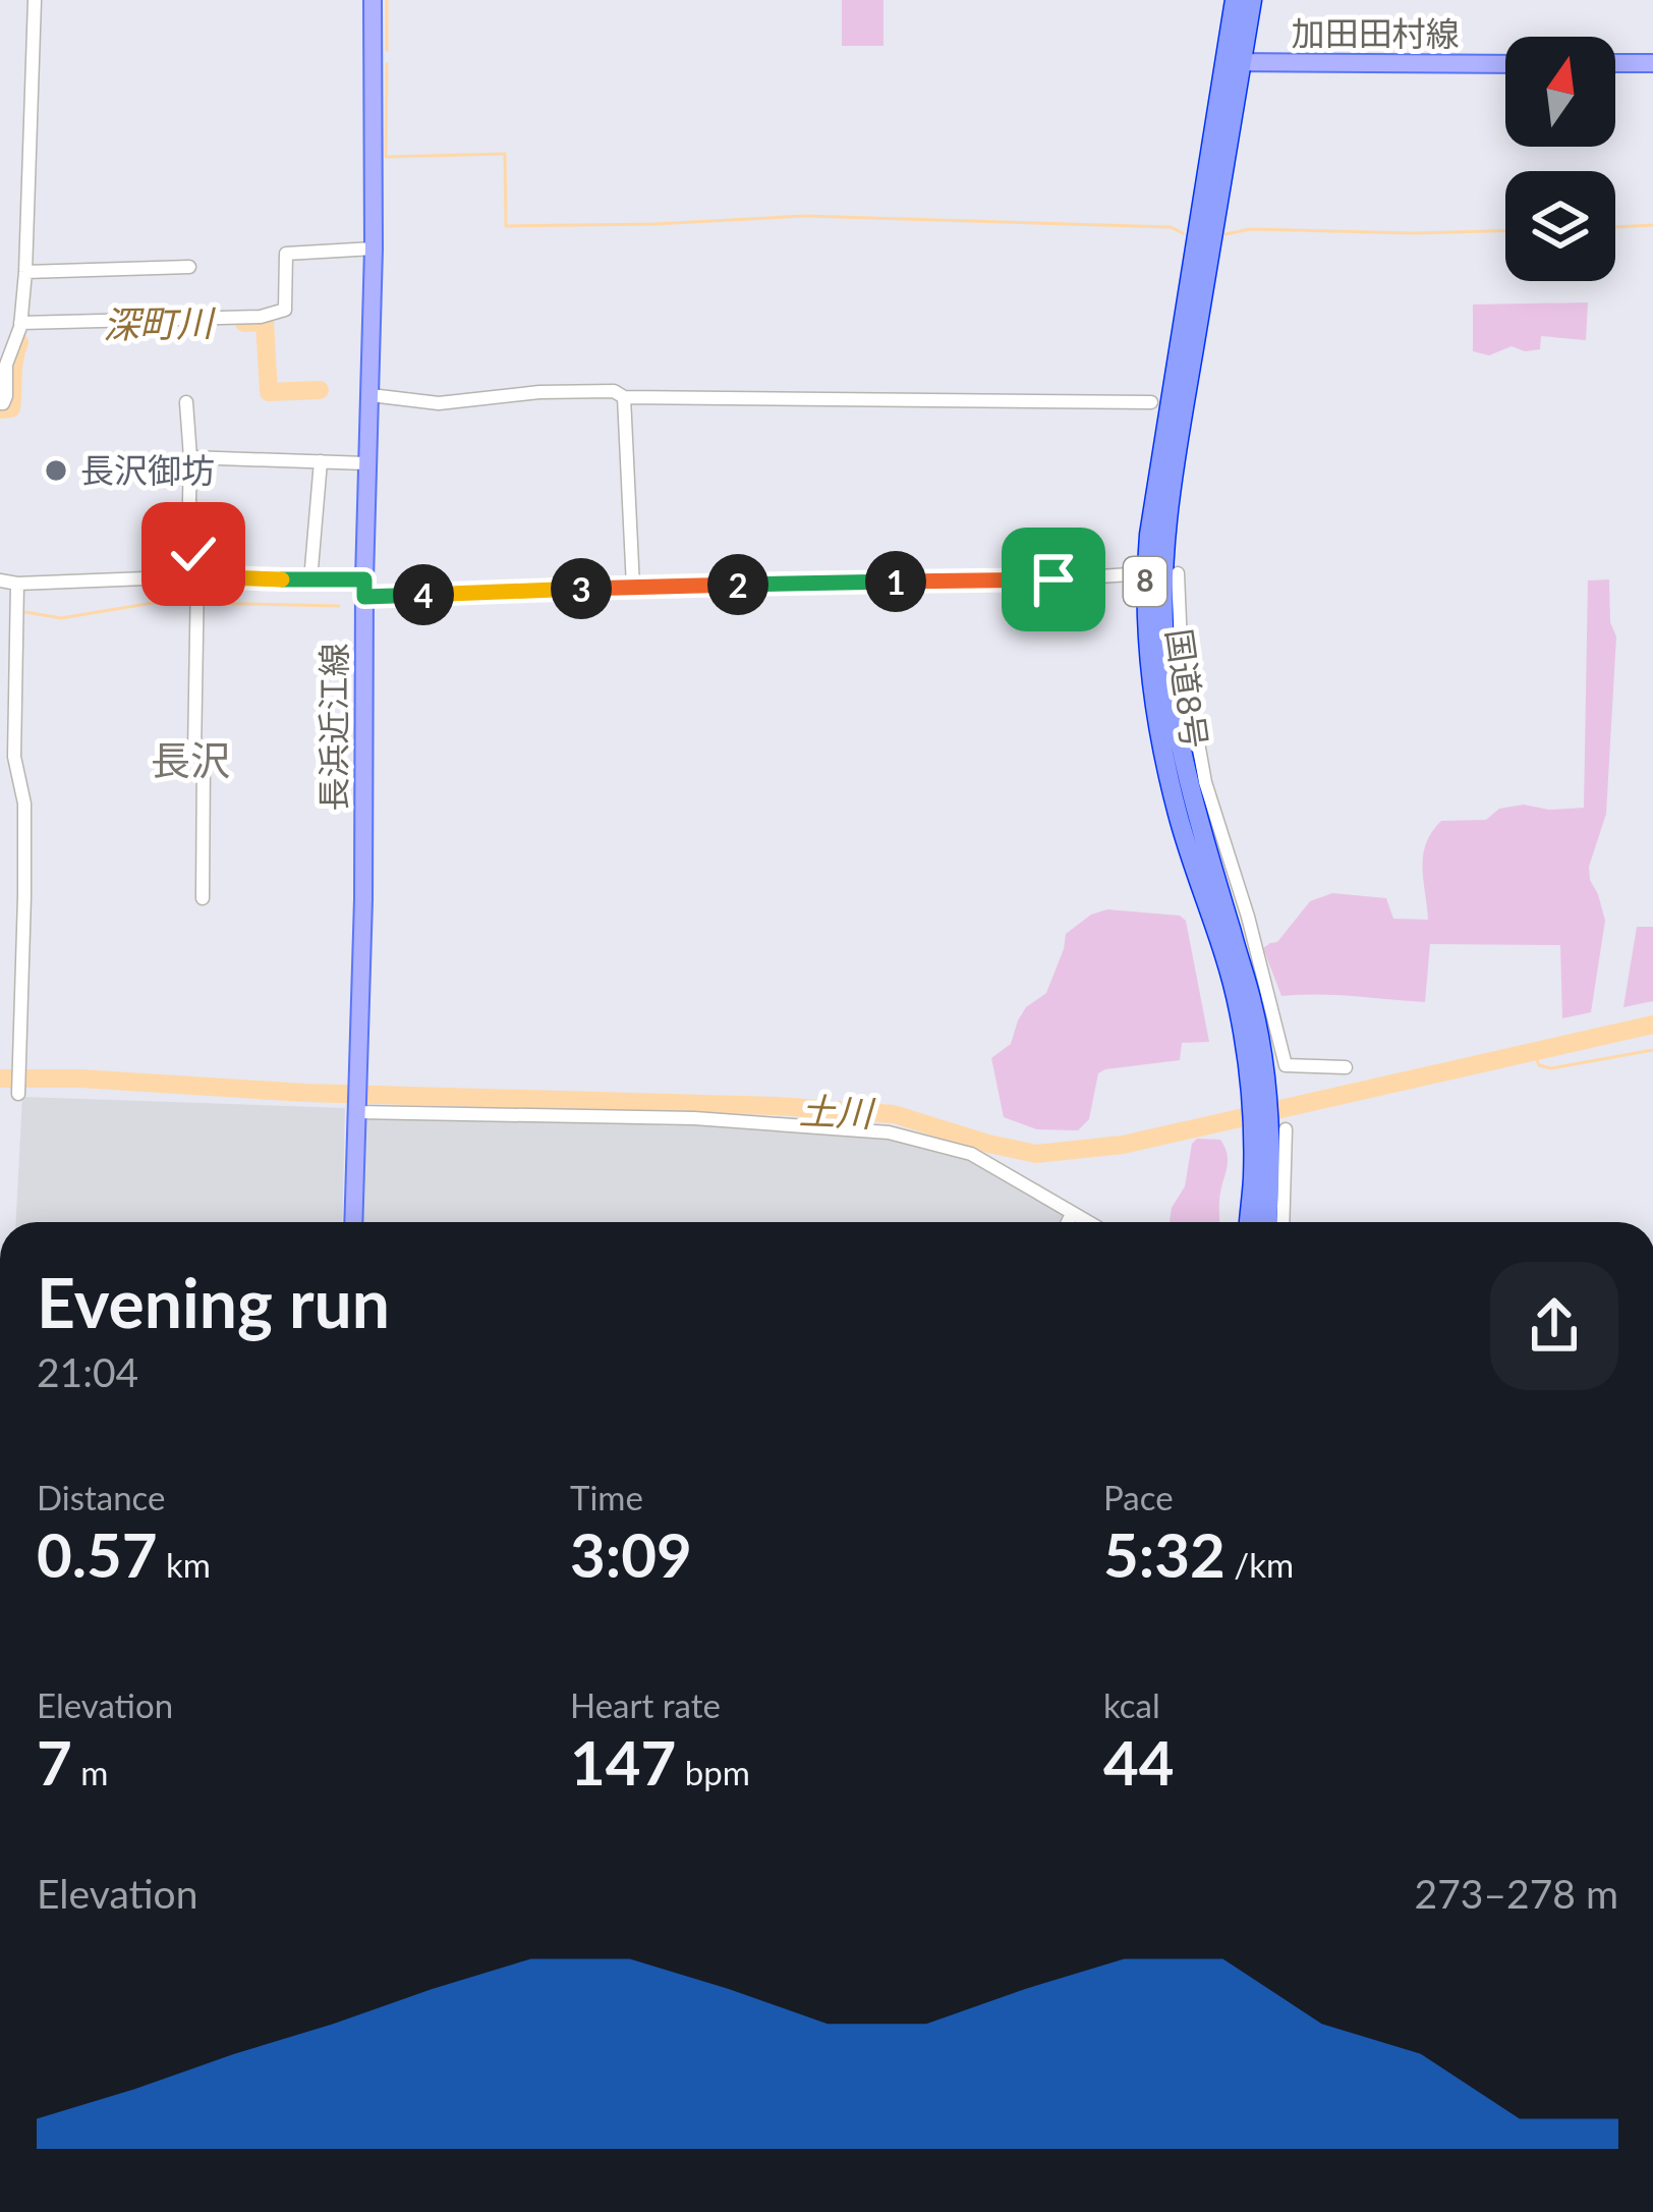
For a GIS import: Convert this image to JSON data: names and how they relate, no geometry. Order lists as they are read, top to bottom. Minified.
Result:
{"streets":{"highway":["8","国道8号"],"main road":["加田田村線","長浜近江線"]},"crossings":[["加田田村線","国道8号"]],"districts":["長沢"],"water":["深町川","土川"],"places":["長沢御坊"],"north":"top","page":{"pins":["1","2","3","4"],"heading":["Evening run","21:04"],"stats":[["Distance","0.57 km"],["Time","3:09"],["Pace","5:32 /km"],["Elevation","7 m"],["Heart rate","147 bpm"],["kcal","44"]],"chart":["Elevation","273–278 m"]}}
